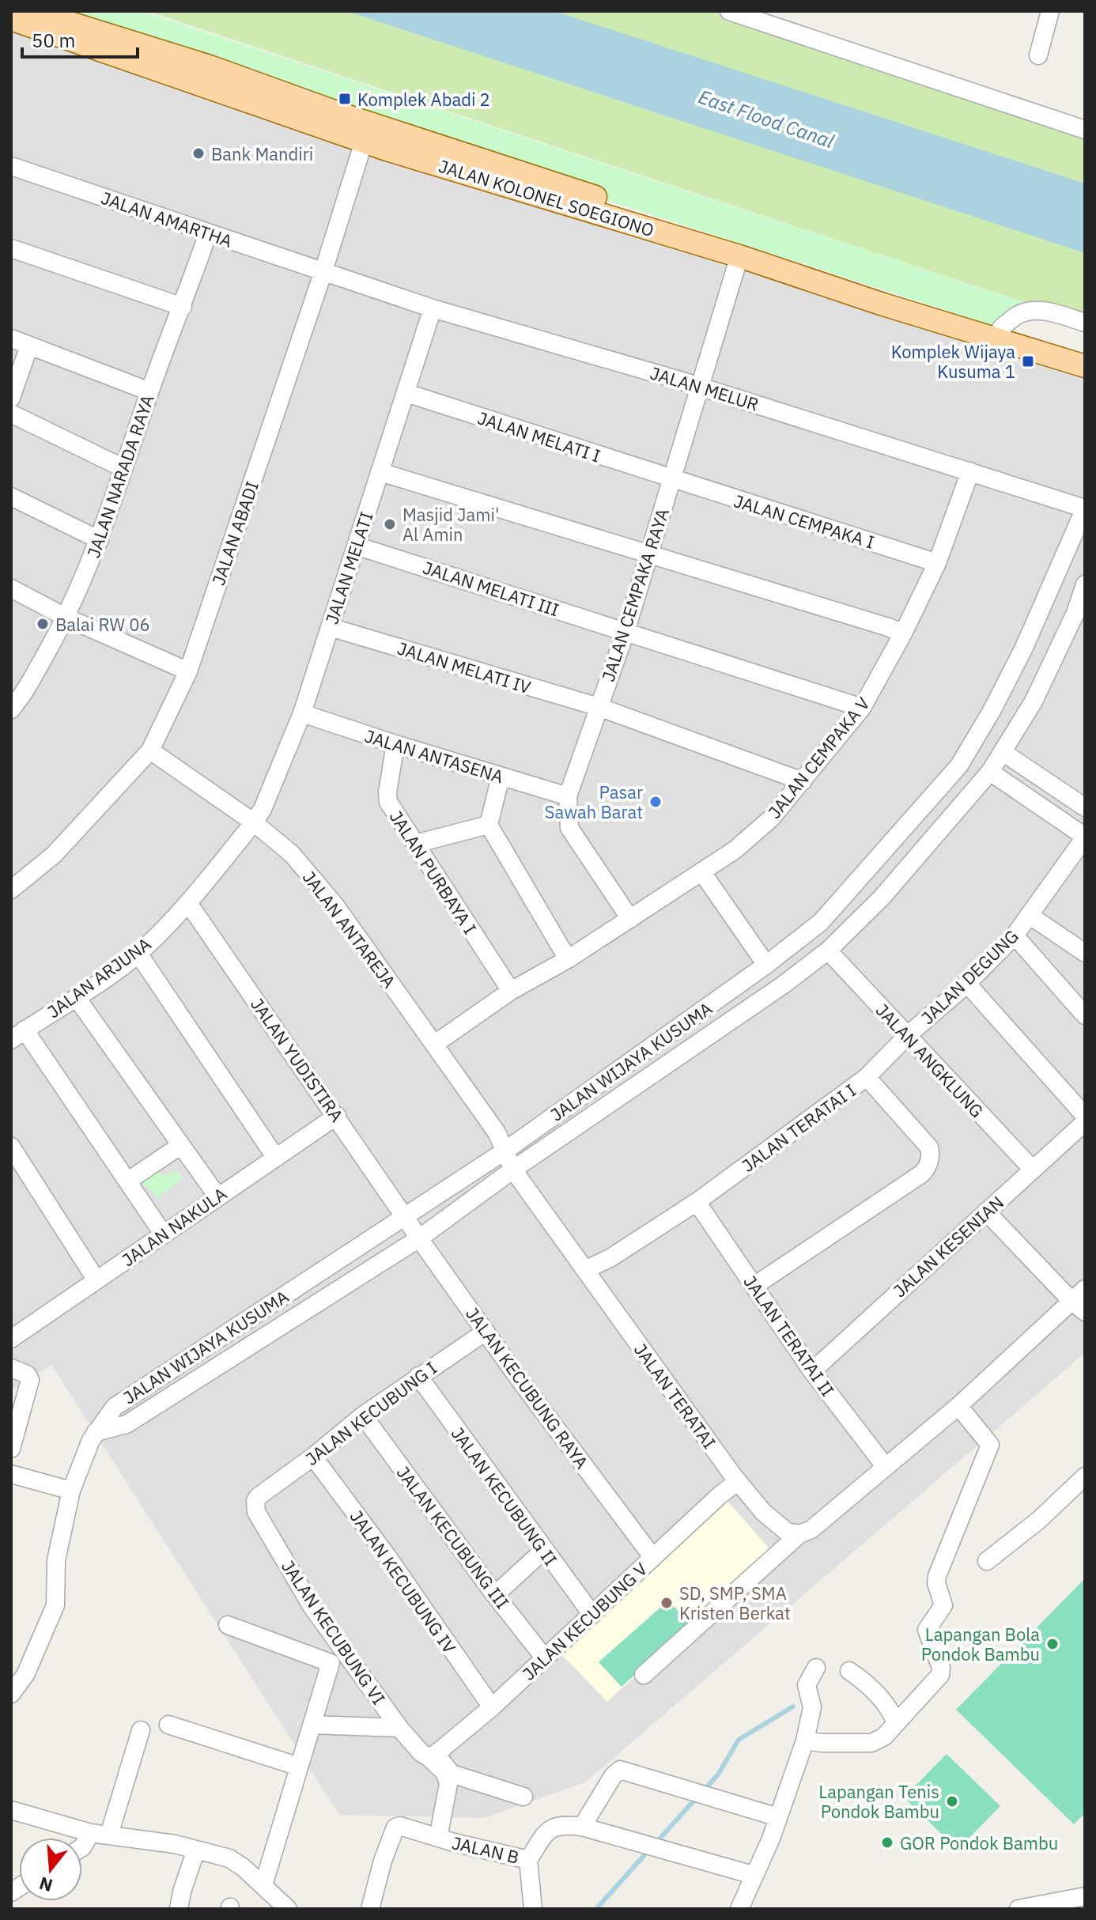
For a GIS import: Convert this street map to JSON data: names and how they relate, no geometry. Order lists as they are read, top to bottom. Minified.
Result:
{"streets":{"main road":["JALAN KOLONEL SOEGIONO"],"street":["JALAN AMARTHA","JALAN MELUR","JALAN MELATI I","JALAN NARADA RAYA","JALAN CEMPAKA I","JALAN ABADI","JALAN MELATI","JALAN MELATI III","JALAN CEMPAKA RAYA","JALAN MELATI IV","JALAN ANTASENA","JALAN CEMPAKA V","JALAN PURBAYA I","JALAN ANTAREJA","JALAN DEGUNG","JALAN ARJUNA","JALAN YUDISTIRA","JALAN ANGKLUNG","JALAN WIJAYA KUSUMA","JALAN TERATAI I","JALAN NAKULA","JALAN KESENIAN","JALAN TERATAI II","JALAN KECUBUNG RAYA","JALAN TERATAI","JALAN KECUBUNG I","JALAN KECUBUNG II","JALAN KECUBUNG III","JALAN KECUBUNG IV","JALAN KECUBUNG V","JALAN KECUBUNG VI","JALAN B"]},"crossings":[["JALAN KOLONEL SOEGIONO","JALAN ABADI"],["JALAN KOLONEL SOEGIONO","JALAN CEMPAKA RAYA"],["JALAN AMARTHA","JALAN MELUR"],["JALAN AMARTHA","JALAN NARADA RAYA"],["JALAN AMARTHA","JALAN ABADI"],["JALAN MELUR","JALAN ABADI"],["JALAN MELUR","JALAN MELATI"],["JALAN MELUR","JALAN CEMPAKA RAYA"],["JALAN MELUR","JALAN CEMPAKA V"],["JALAN MELUR","JALAN WIJAYA KUSUMA"],["JALAN MELATI I","JALAN CEMPAKA I"],["JALAN MELATI I","JALAN MELATI"],["JALAN MELATI I","JALAN CEMPAKA RAYA"],["JALAN CEMPAKA I","JALAN CEMPAKA RAYA"],["JALAN CEMPAKA I","JALAN CEMPAKA V"],["JALAN ABADI","JALAN ANTAREJA"],["JALAN MELATI","JALAN MELATI III"],["JALAN MELATI","JALAN MELATI IV"],["JALAN MELATI","JALAN ANTASENA"],["JALAN MELATI","JALAN ANTAREJA"],["JALAN MELATI","JALAN ARJUNA"],["JALAN MELATI III","JALAN CEMPAKA RAYA"],["JALAN MELATI III","JALAN CEMPAKA V"],["JALAN CEMPAKA RAYA","JALAN MELATI IV"],["JALAN CEMPAKA RAYA","JALAN ANTASENA"],["JALAN CEMPAKA RAYA","JALAN CEMPAKA V"],["JALAN MELATI IV","JALAN CEMPAKA V"],["JALAN ANTASENA","JALAN PURBAYA I"],["JALAN CEMPAKA V","JALAN PURBAYA I"],["JALAN CEMPAKA V","JALAN ANTAREJA"],["JALAN ANTAREJA","JALAN ARJUNA"],["JALAN ANTAREJA","JALAN WIJAYA KUSUMA"],["JALAN ANTAREJA","JALAN TERATAI"],["JALAN DEGUNG","JALAN ANGKLUNG"],["JALAN DEGUNG","JALAN TERATAI I"],["JALAN ARJUNA","JALAN YUDISTIRA"],["JALAN YUDISTIRA","JALAN WIJAYA KUSUMA"],["JALAN YUDISTIRA","JALAN NAKULA"],["JALAN YUDISTIRA","JALAN KECUBUNG RAYA"],["JALAN ANGKLUNG","JALAN WIJAYA KUSUMA"],["JALAN ANGKLUNG","JALAN KESENIAN"],["JALAN WIJAYA KUSUMA","JALAN KECUBUNG RAYA"],["JALAN WIJAYA KUSUMA","JALAN TERATAI"],["JALAN TERATAI I","JALAN TERATAI II"],["JALAN TERATAI I","JALAN TERATAI"],["JALAN KESENIAN","JALAN TERATAI II"],["JALAN KECUBUNG RAYA","JALAN KECUBUNG I"],["JALAN KECUBUNG RAYA","JALAN KECUBUNG V"],["JALAN TERATAI","JALAN KECUBUNG V"],["JALAN KECUBUNG I","JALAN KECUBUNG II"],["JALAN KECUBUNG I","JALAN KECUBUNG III"],["JALAN KECUBUNG I","JALAN KECUBUNG IV"],["JALAN KECUBUNG I","JALAN KECUBUNG VI"],["JALAN KECUBUNG II","JALAN KECUBUNG V"],["JALAN KECUBUNG III","JALAN KECUBUNG V"],["JALAN KECUBUNG IV","JALAN KECUBUNG V"],["JALAN KECUBUNG V","JALAN KECUBUNG VI"]],"water":["East Flood Canal"],"places":{"transit":["Komplek Abadi 2","Komplek Wijaya Kusuma 1"],"other":["Bank Mandiri","Masjid Jami' Al Amin","Balai RW 06","Pasar Sawah Barat","SD, SMP, SMA Kristen Berkat","Lapangan Bola Pondok Bambu","Lapangan Tenis Pondok Bambu","GOR Pondok Bambu"]},"scale_bar":"50 m","north":"bottom"}
